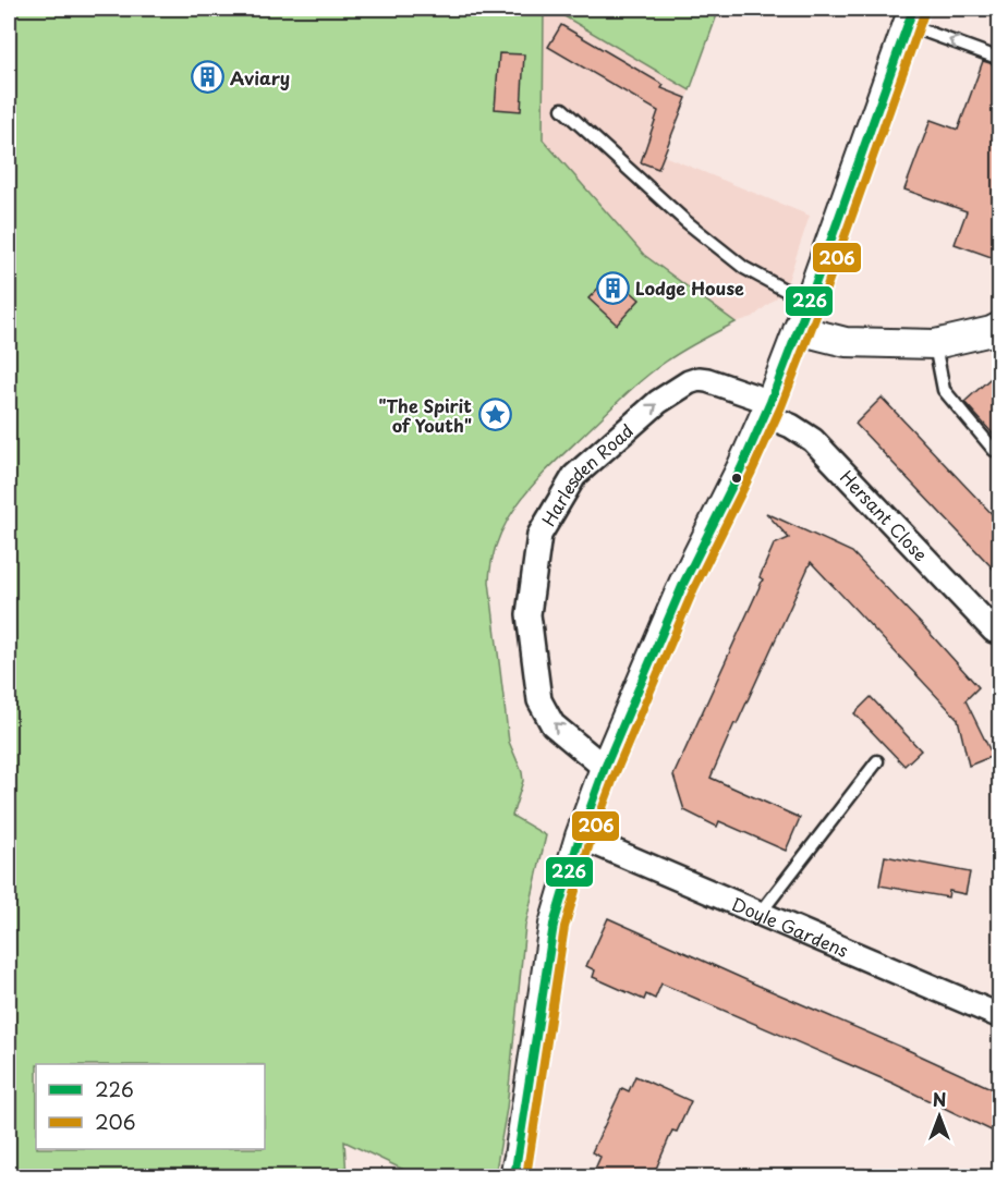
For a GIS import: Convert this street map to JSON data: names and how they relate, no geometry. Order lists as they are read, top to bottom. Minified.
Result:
{"streets":{"street":["Harlesden Road","Hersant Close","Doyle Gardens"]},"crossings":[["Harlesden Road","Hersant Close"]],"places":{"building":["Aviary","Lodge House"],"place":["\"The Spirit of Youth\""]},"lines":["transit line 226","transit line 206"],"legend":["226","206"],"north":"top"}
